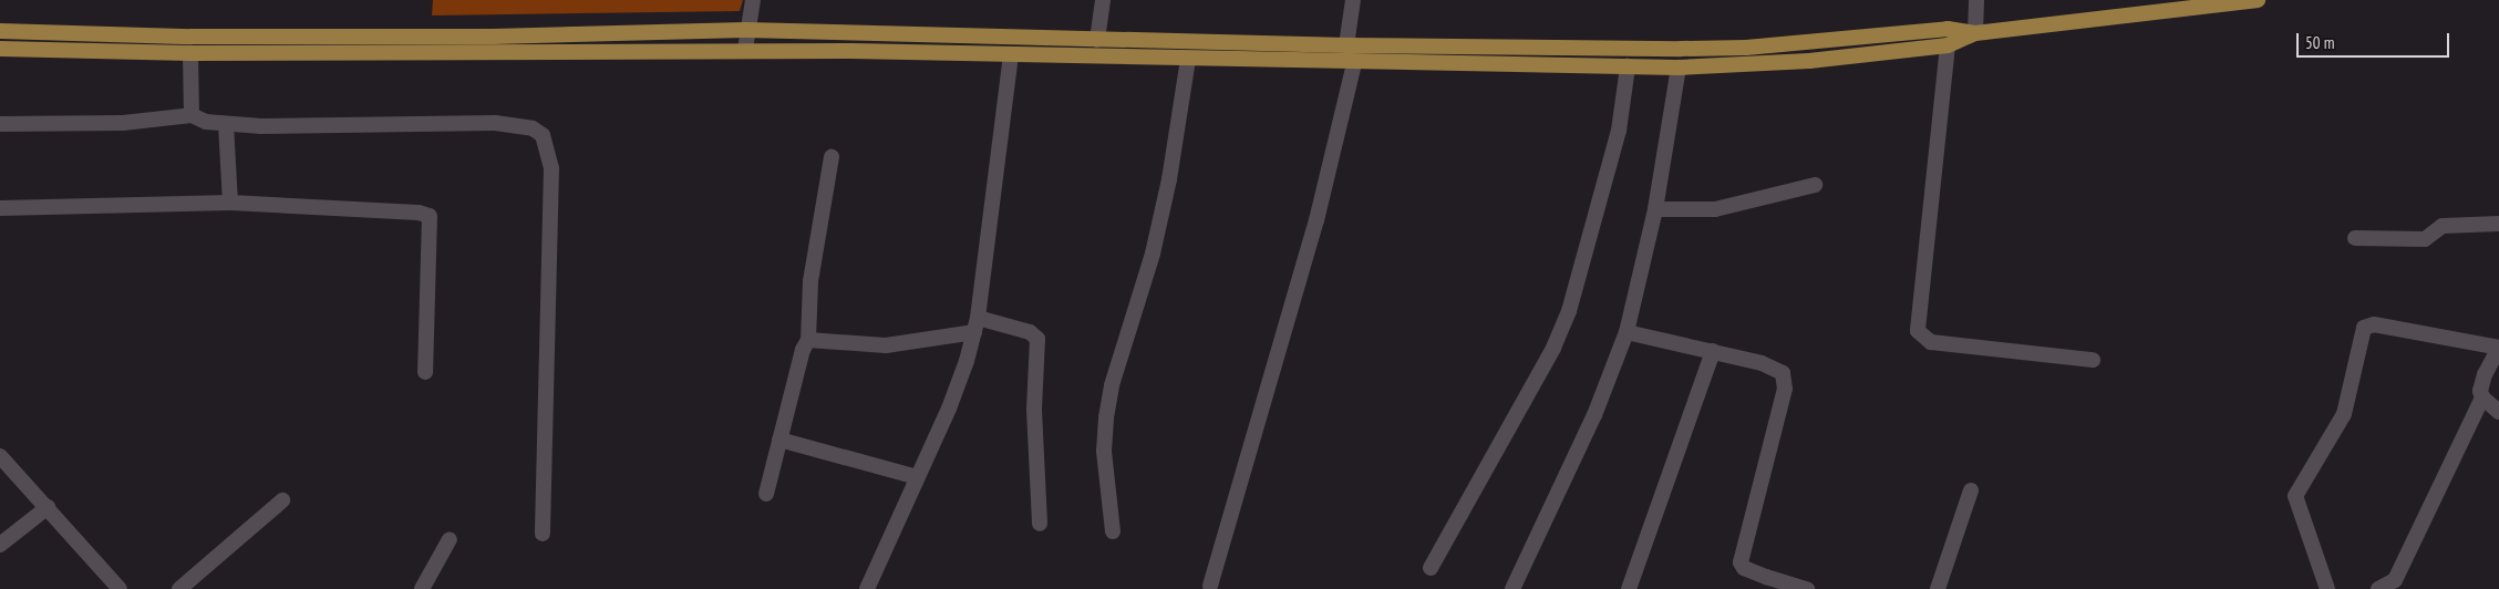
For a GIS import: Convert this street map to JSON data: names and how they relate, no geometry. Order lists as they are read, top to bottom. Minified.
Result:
{"scale_bar":"50 m"}
